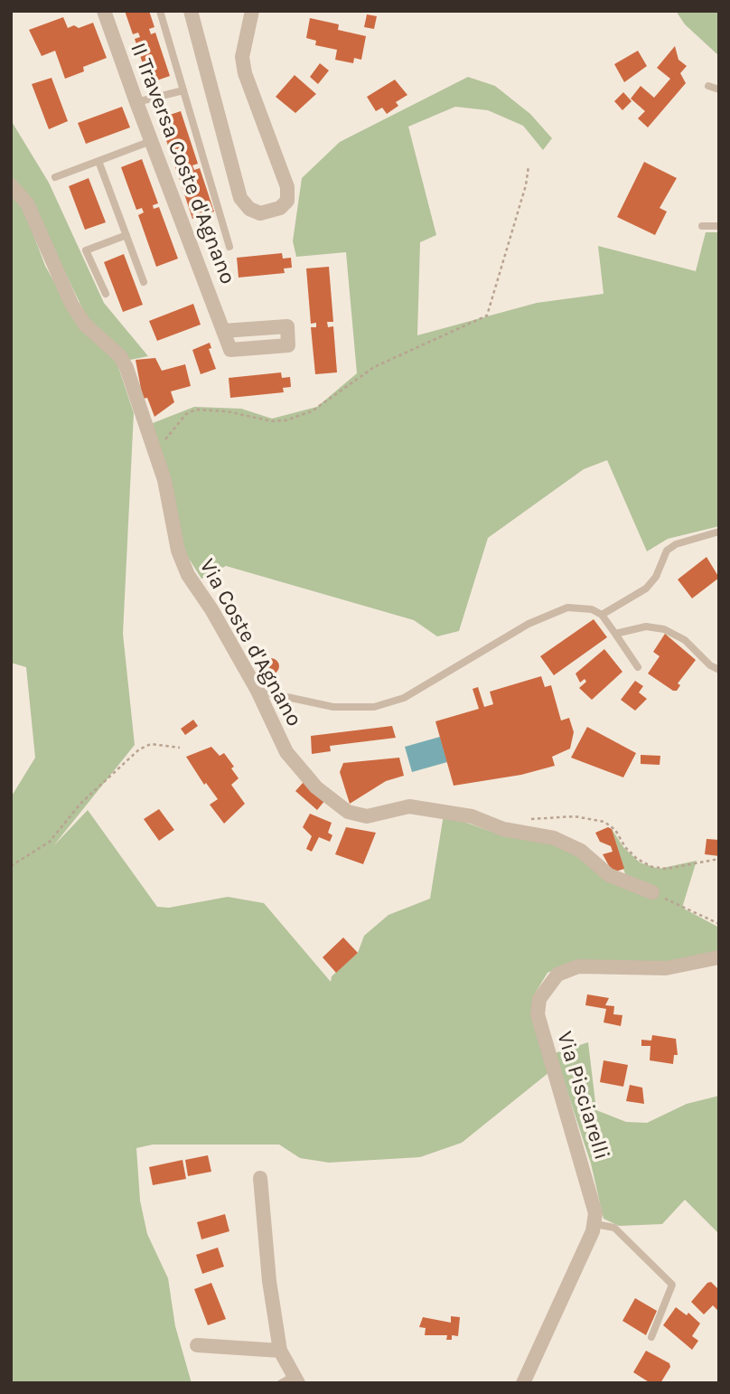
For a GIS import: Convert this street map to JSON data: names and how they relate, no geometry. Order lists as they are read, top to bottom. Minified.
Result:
{"streets":{"street":["II Traversa Coste d'Agnano","Via Coste d'Agnano","Via Pisciarelli"]}}
